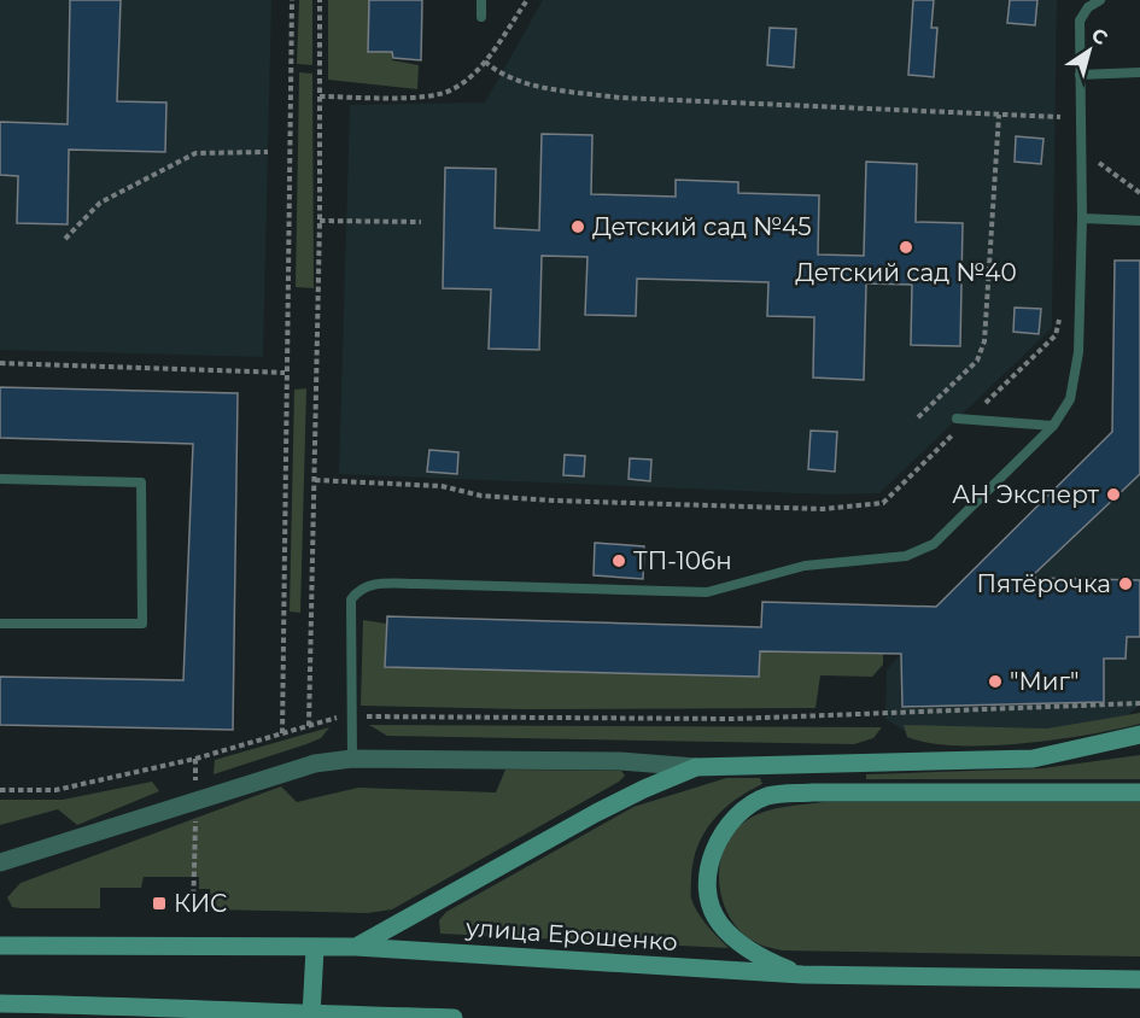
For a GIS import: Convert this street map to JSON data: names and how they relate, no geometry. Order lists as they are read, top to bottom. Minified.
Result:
{"streets":{"main road":["улица Ерошенко"]},"places":{"other":["Детский сад №45","Детский сад №40","АН Эксперт","ТП-106н","Пятёрочка","\"Миг\""],"transit":["КИС"]},"north":"top right"}
